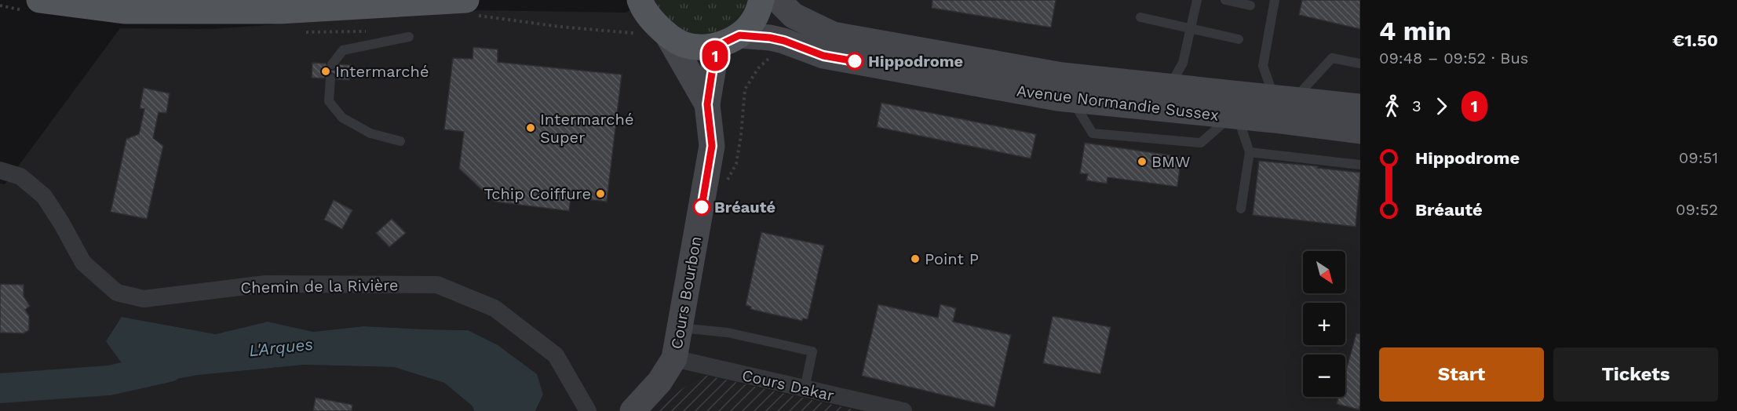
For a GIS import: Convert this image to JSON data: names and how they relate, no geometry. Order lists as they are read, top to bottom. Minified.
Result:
{"streets":{"main road":["Avenue Normandie Sussex","Cours Bourbon"],"street":["Chemin de la Rivière","Cours Dakar"]},"crossings":[["Avenue Normandie Sussex","Cours Bourbon"],["Cours Bourbon","Cours Dakar"]],"water":["L'Arques"],"places":["Hippodrome","Intermarché","Intermarché Super","BMW","Tchip Coiffure","Bréauté","Point P"],"lines":["bus line 1"],"north":"bottom right","page":{"on_map":"1","heading":["4 min","09:48 – 09:52 · Bus","€1.50"],"legs":["3","1"],"list":[{"name":"Hippodrome","value":"09:51"},{"name":"Bréauté","value":"09:52"}],"map_buttons":["+","−"],"buttons":["Start","Tickets"]}}
